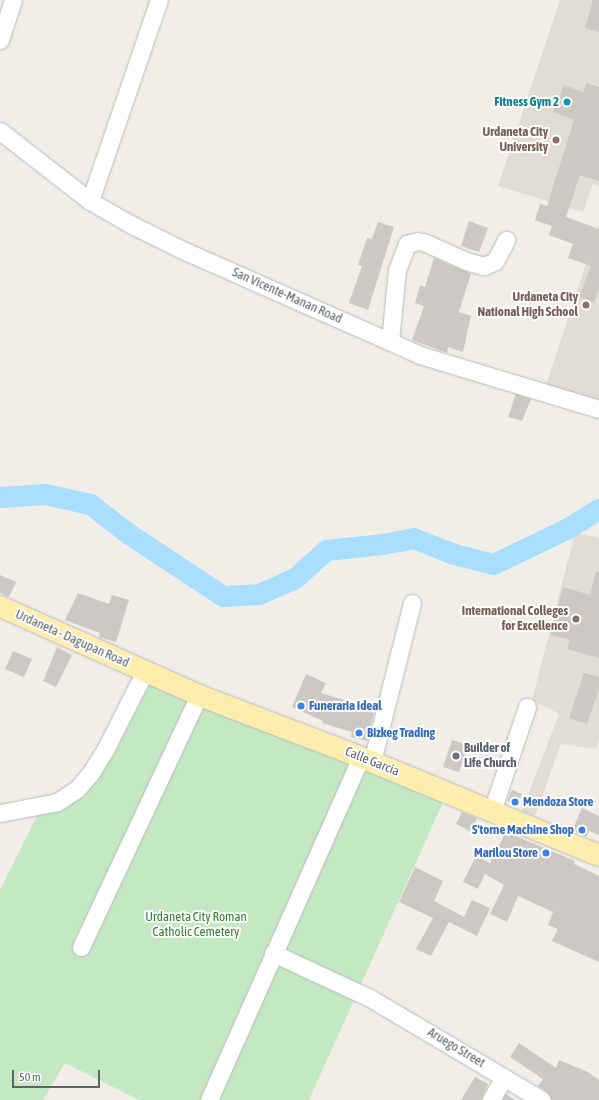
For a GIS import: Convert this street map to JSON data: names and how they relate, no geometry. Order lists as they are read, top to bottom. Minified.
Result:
{"streets":{"main road":["Urdaneta - Dagupan Road","Calle Garcia"],"street":["San Vicente-Manan Road","Aruego Street"]},"crossings":[["Urdaneta - Dagupan Road","Calle Garcia"]],"parks":["Urdaneta City Roman Catholic Cemetery"],"places":["Fitness Gym 2","Urdaneta City University","Urdaneta City National High School","International Colleges for Excellence","Funeraria Ideal","Bizkeg Trading","Builder of Life Church","Mendoza Store","S'torne Machine Shop","Marilou Store"],"scale_bar":"50 m"}
